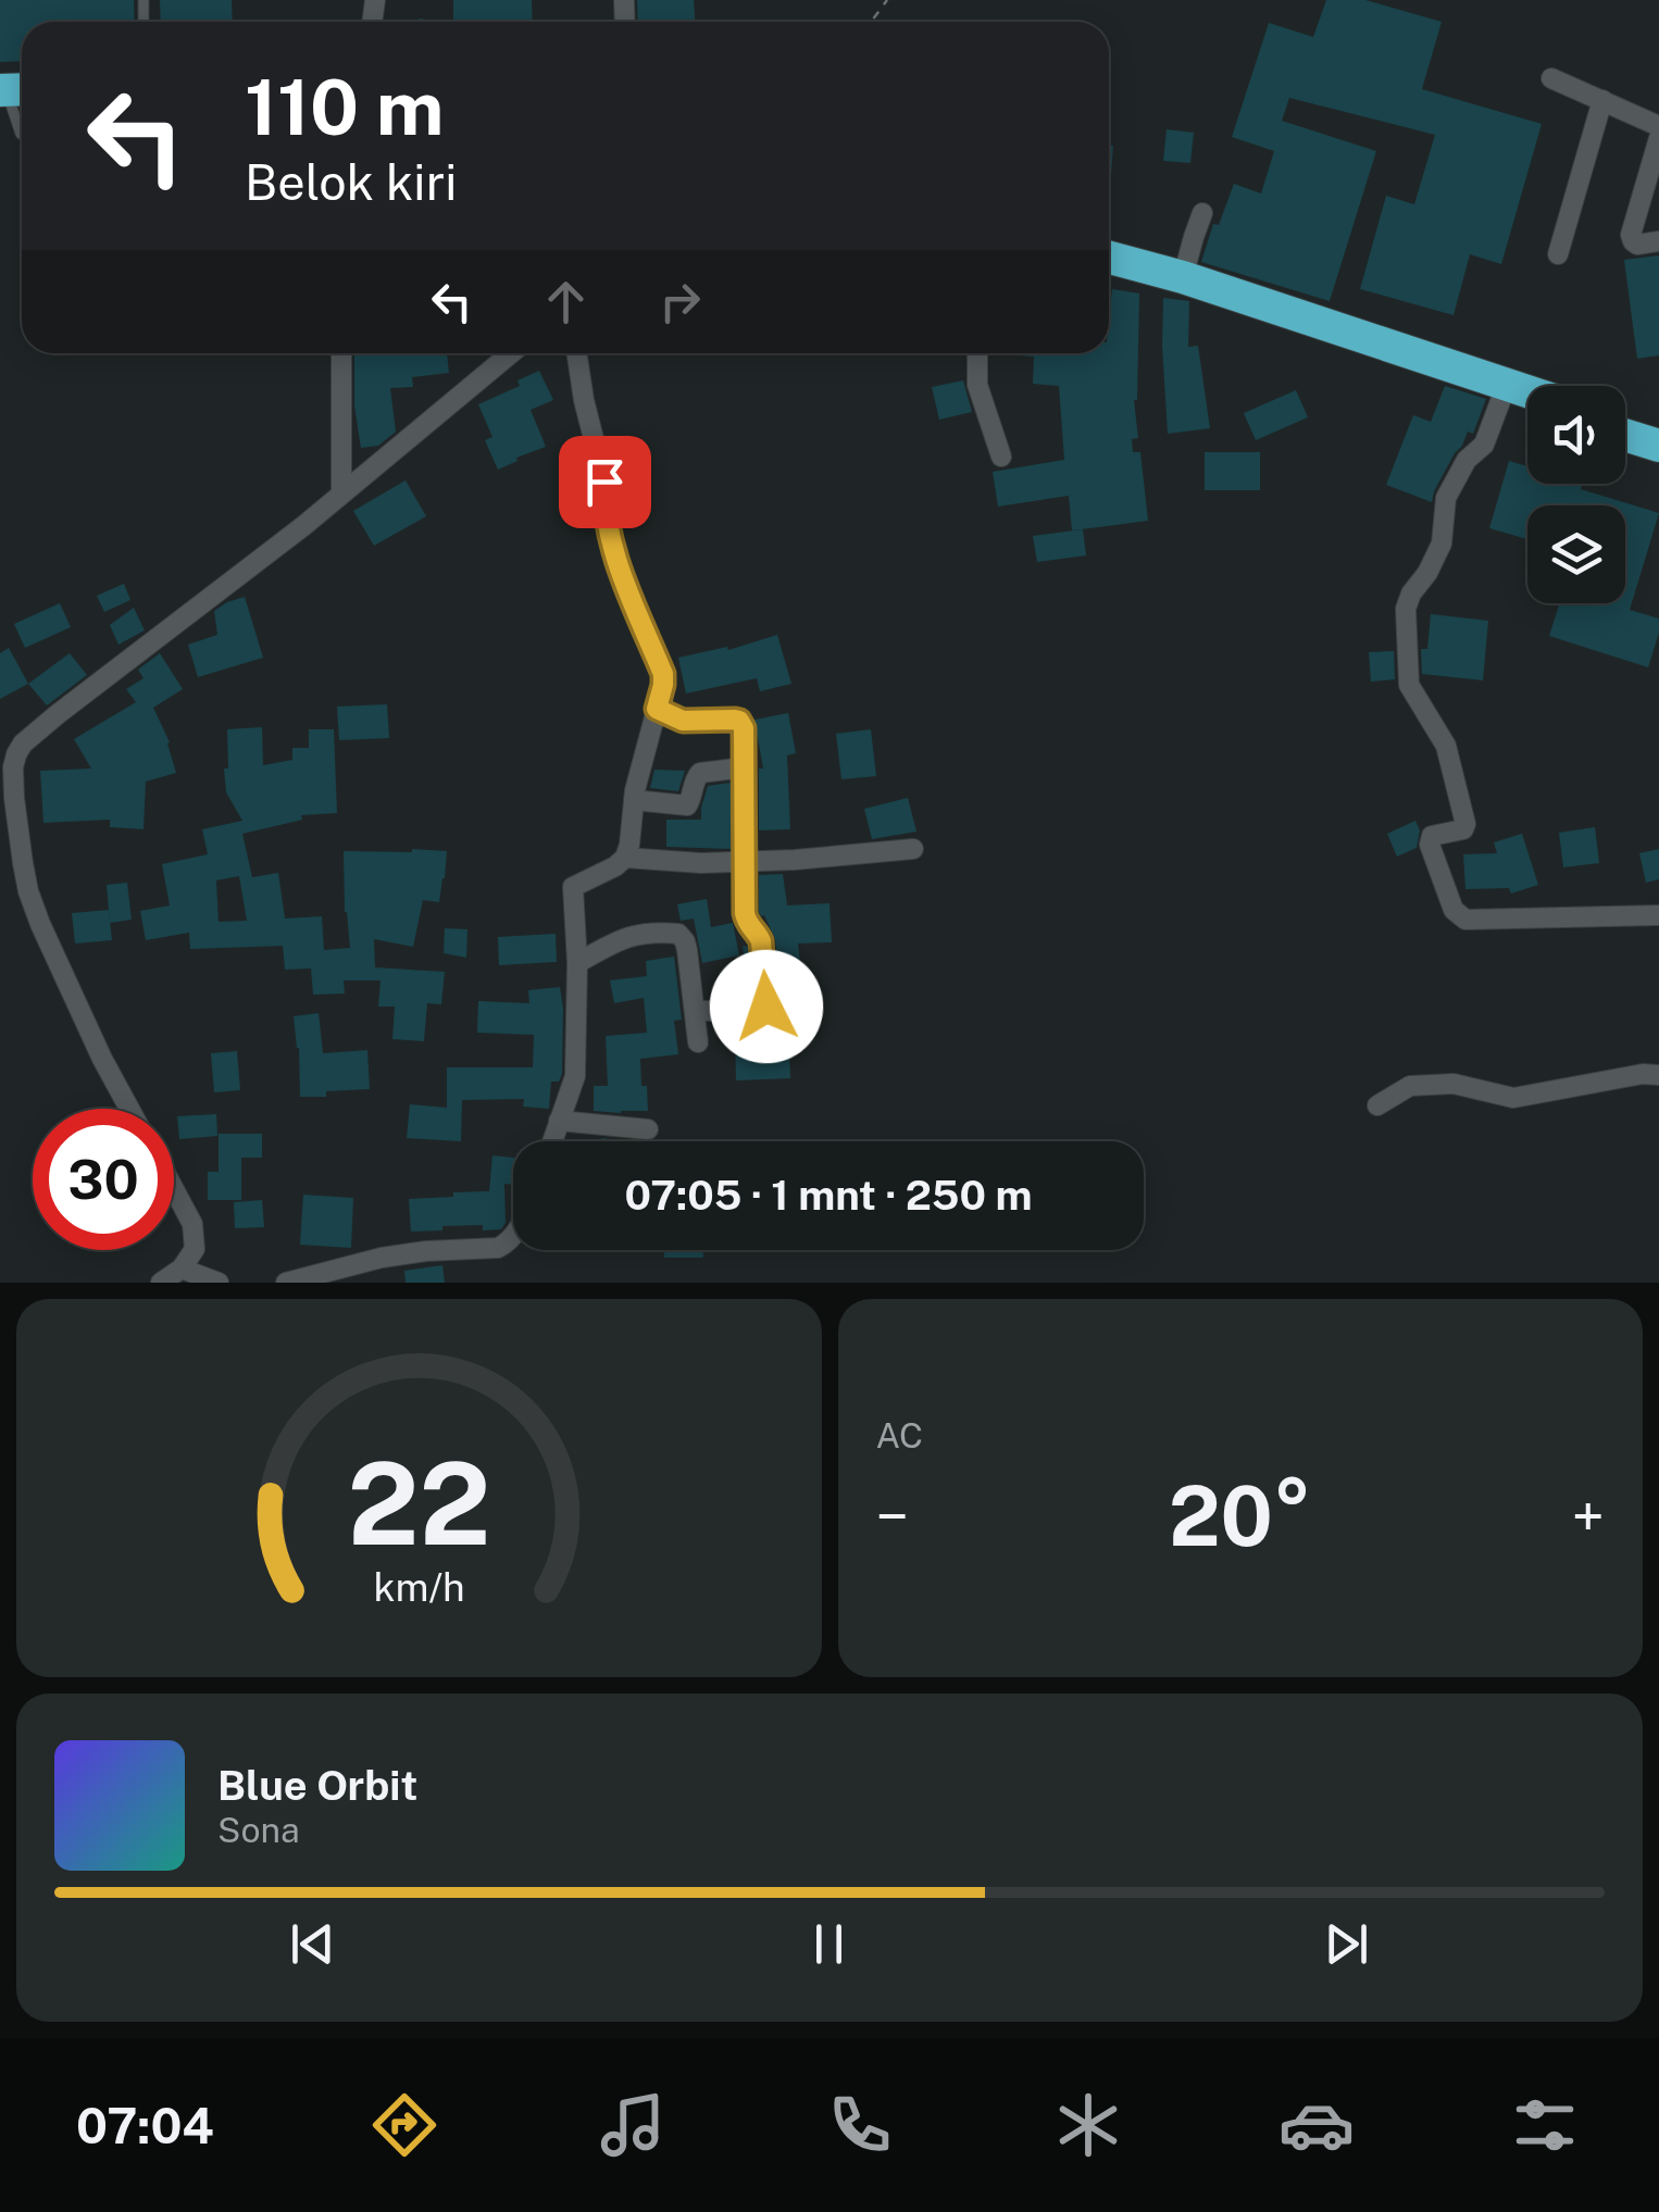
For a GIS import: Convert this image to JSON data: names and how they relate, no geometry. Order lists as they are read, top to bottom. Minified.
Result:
{"page":{"turn":["110 m","Belok kiri"],"limit":"30","trip":"07:05 · 1 mnt · 250 m","tile":"AC","heat":["−","20°","+"],"song":["Blue Orbit","Sona"],"tabs":"07:04","gauge":["22","km/h"]}}
